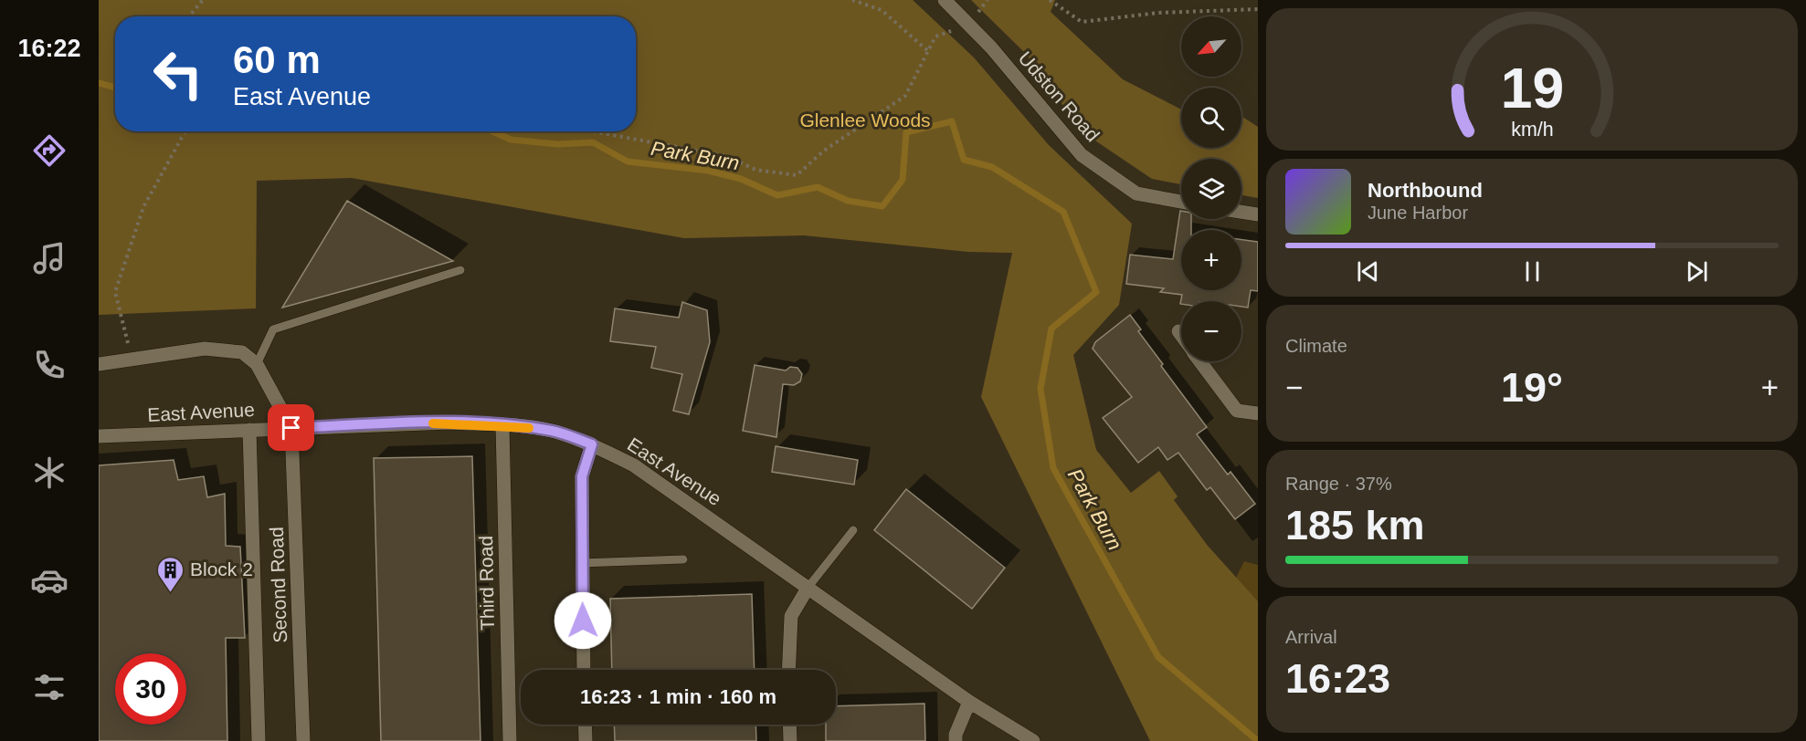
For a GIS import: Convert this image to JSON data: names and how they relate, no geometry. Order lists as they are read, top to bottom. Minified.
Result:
{"streets":{"street":["Udston Road","East Avenue","Third Road","Second Road"]},"crossings":[["East Avenue","Third Road"],["East Avenue","Second Road"]],"water":["Park Burn"],"parks":["Glenlee Woods"],"places":{"building":["Block 2"]},"north":"bottom left","page":{"tabs":"16:22","map_buttons":["+","−"],"turn":["60 m","East Avenue"],"song":["Northbound","June Harbor"],"tile":["Climate",["Range · 37%","185 km"],["Arrival","16:23"]],"heat":["−","19°","+"],"limit":"30","trip":"16:23 · 1 min · 160 m","gauge":["19","km/h"]}}
